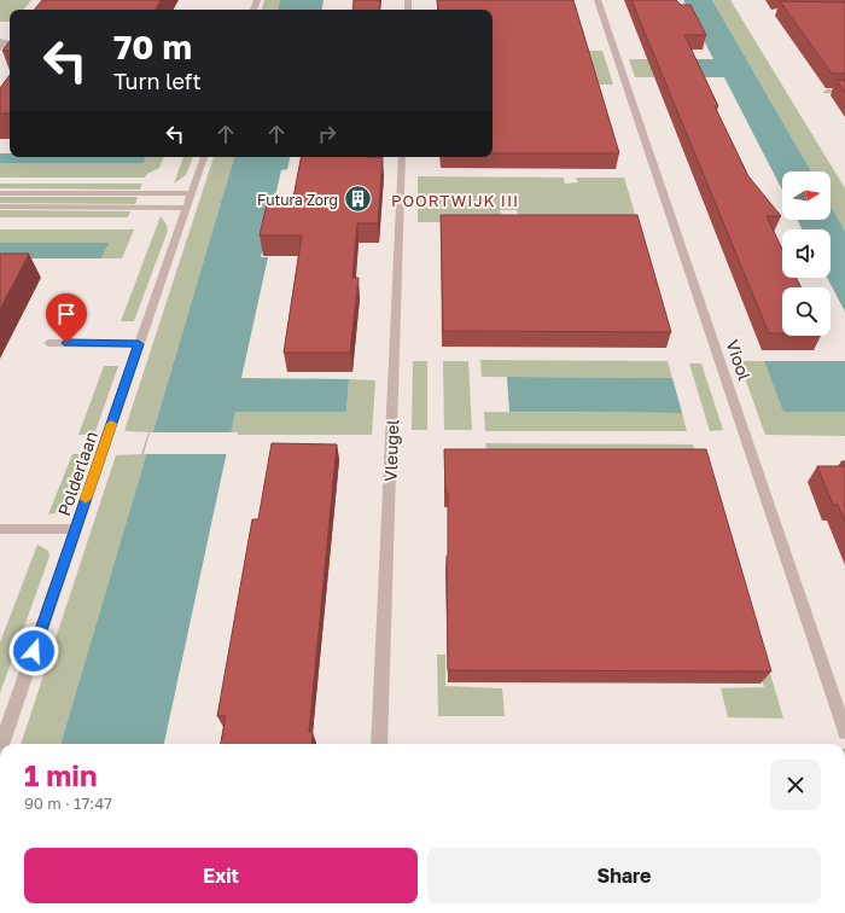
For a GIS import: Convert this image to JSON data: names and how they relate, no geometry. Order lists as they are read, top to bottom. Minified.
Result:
{"streets":{"street":["Viool","Vleugel","Polderlaan"]},"districts":["POORTWIJK III"],"places":{"building":["Futura Zorg"]},"north":"right","page":{"turn":["70 m","Turn left"],"heading":["1 min","90 m · 17:47"],"buttons":["Exit","Share"]}}
